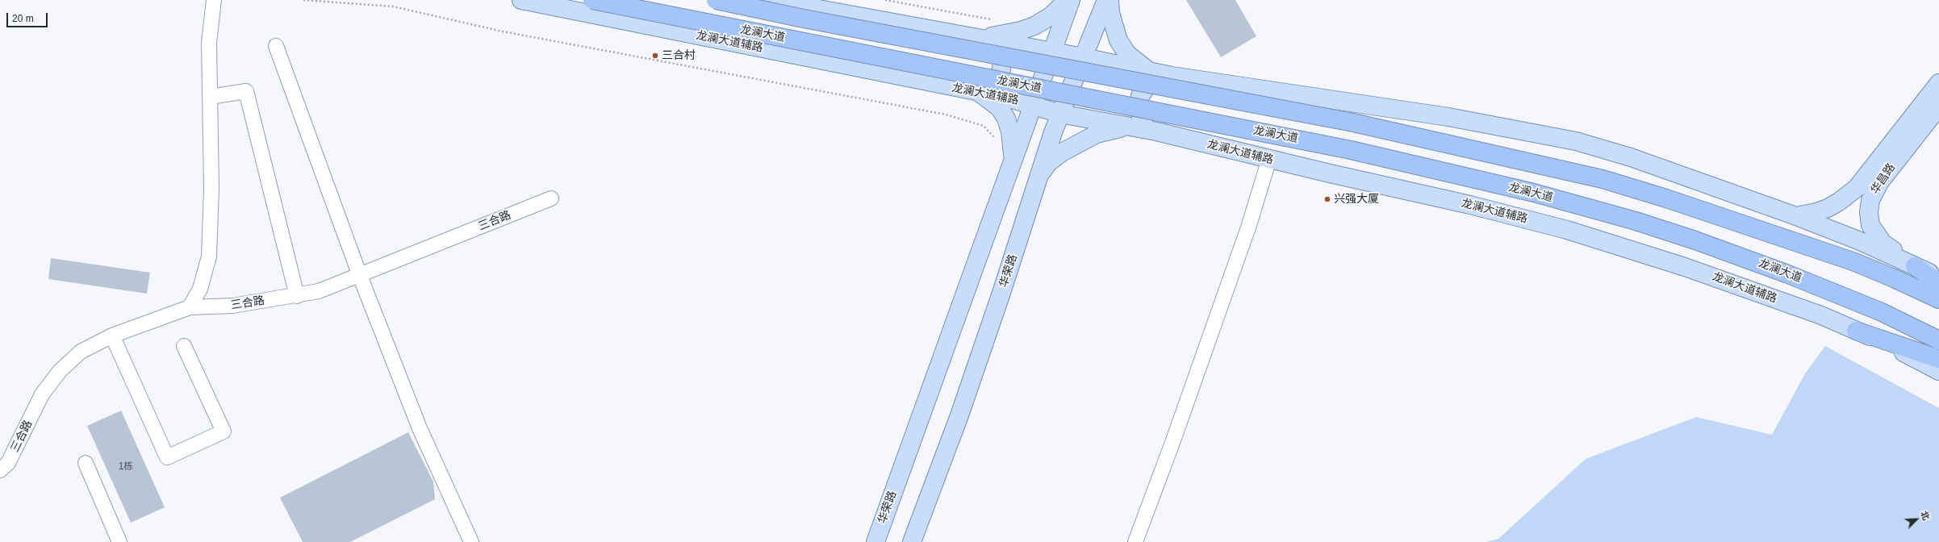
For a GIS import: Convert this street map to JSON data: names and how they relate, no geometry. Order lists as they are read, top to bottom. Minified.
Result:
{"streets":{"highway":["龙澜大道"],"main road":["龙澜大道辅路","华昌路","华荣路"],"street":["三合路"]},"crossings":[["龙澜大道辅路","华荣路"]],"places":["三合村","兴强大厦"],"house_numbers":["1栋"],"scale_bar":"20 m","north":"top right"}
